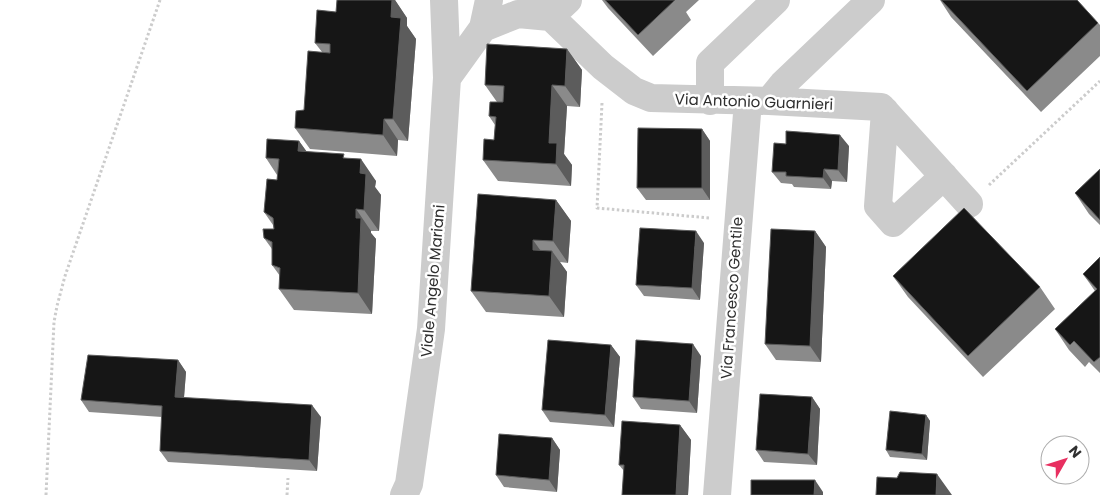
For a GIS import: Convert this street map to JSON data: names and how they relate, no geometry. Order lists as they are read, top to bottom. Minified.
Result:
{"streets":{"street":["Via Antonio Guarnieri","Viale Angelo Mariani","Via Francesco Gentile"]},"crossings":[["Via Antonio Guarnieri","Via Francesco Gentile"]],"north":"top right"}
